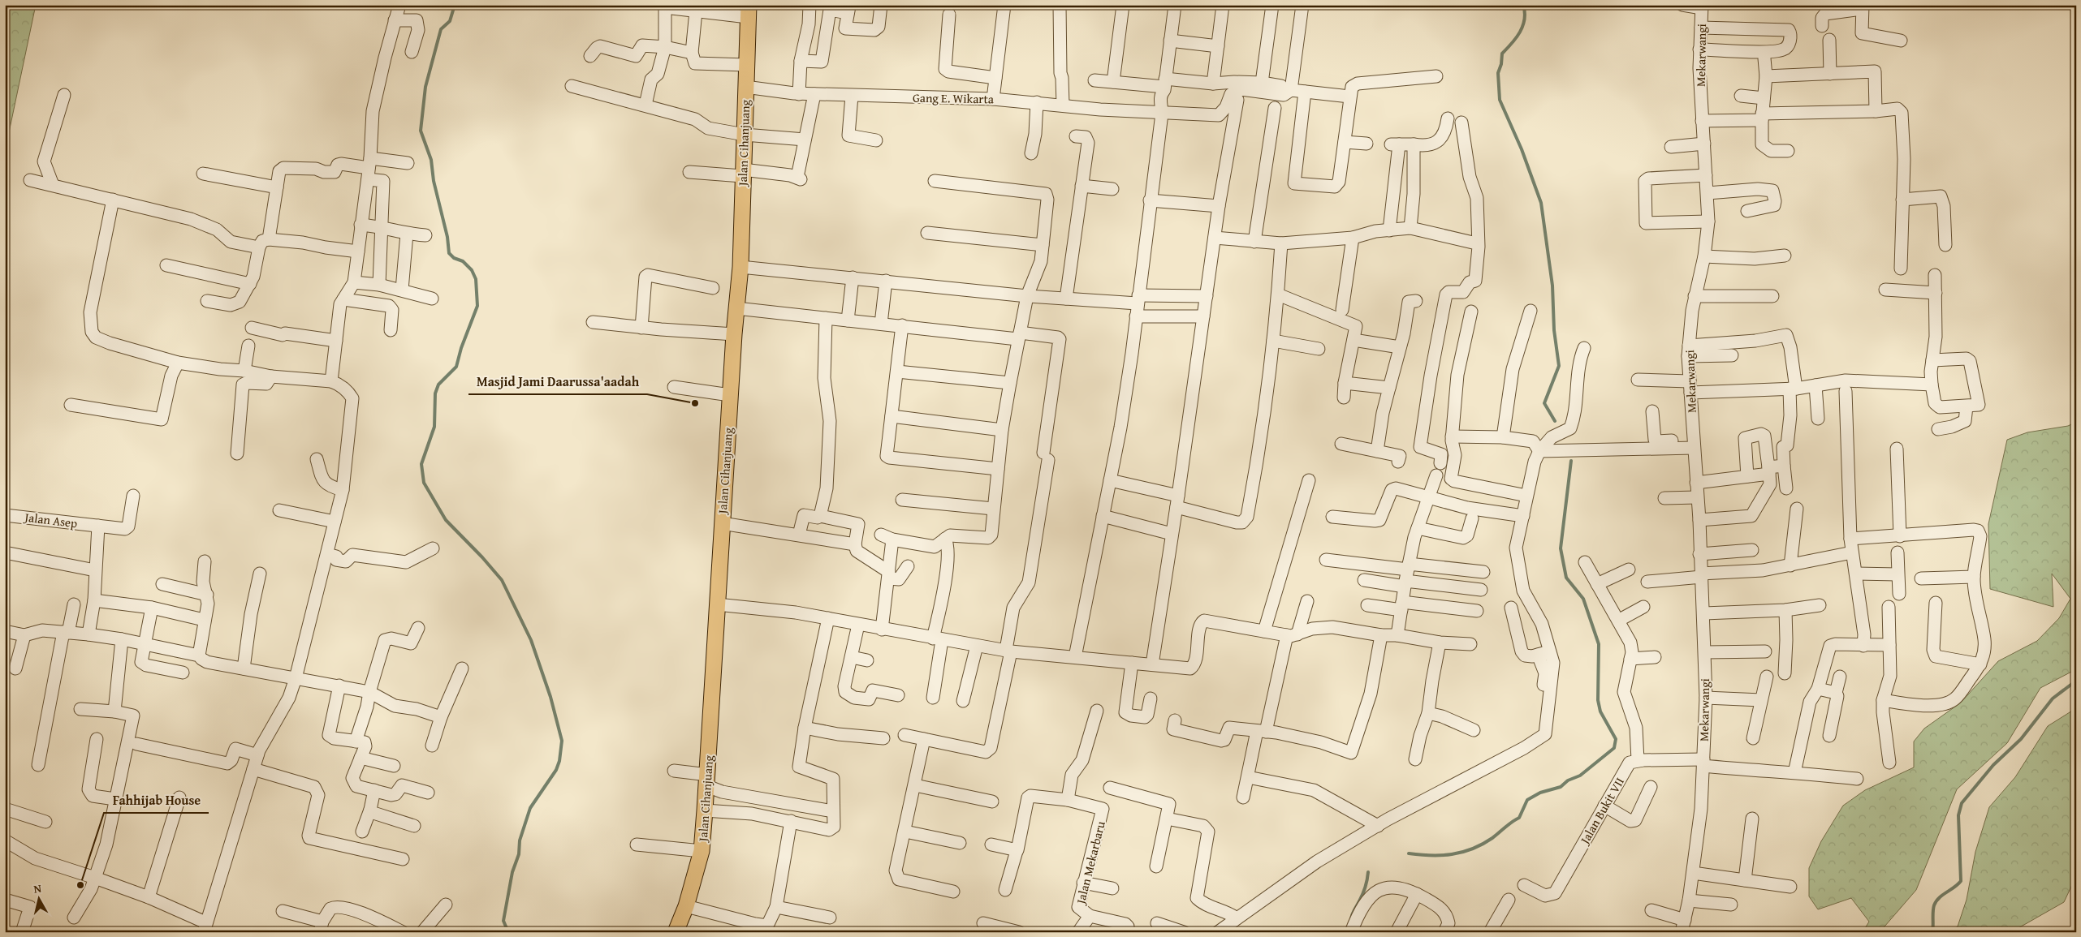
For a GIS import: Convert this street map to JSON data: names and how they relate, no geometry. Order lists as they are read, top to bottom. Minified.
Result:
{"streets":{"main road":["Jalan Cihanjuang"],"street":["Mekarwangi","Gang E. Wikarta","Jalan Asep","Jalan Bukit VII","Jalan Mekarbaru"]},"crossings":[["Gang E. Wikarta","Jalan Cihanjuang"]],"places":["Masjid Jami Daarussa'aadah","Fahhijab House"],"north":"top"}
